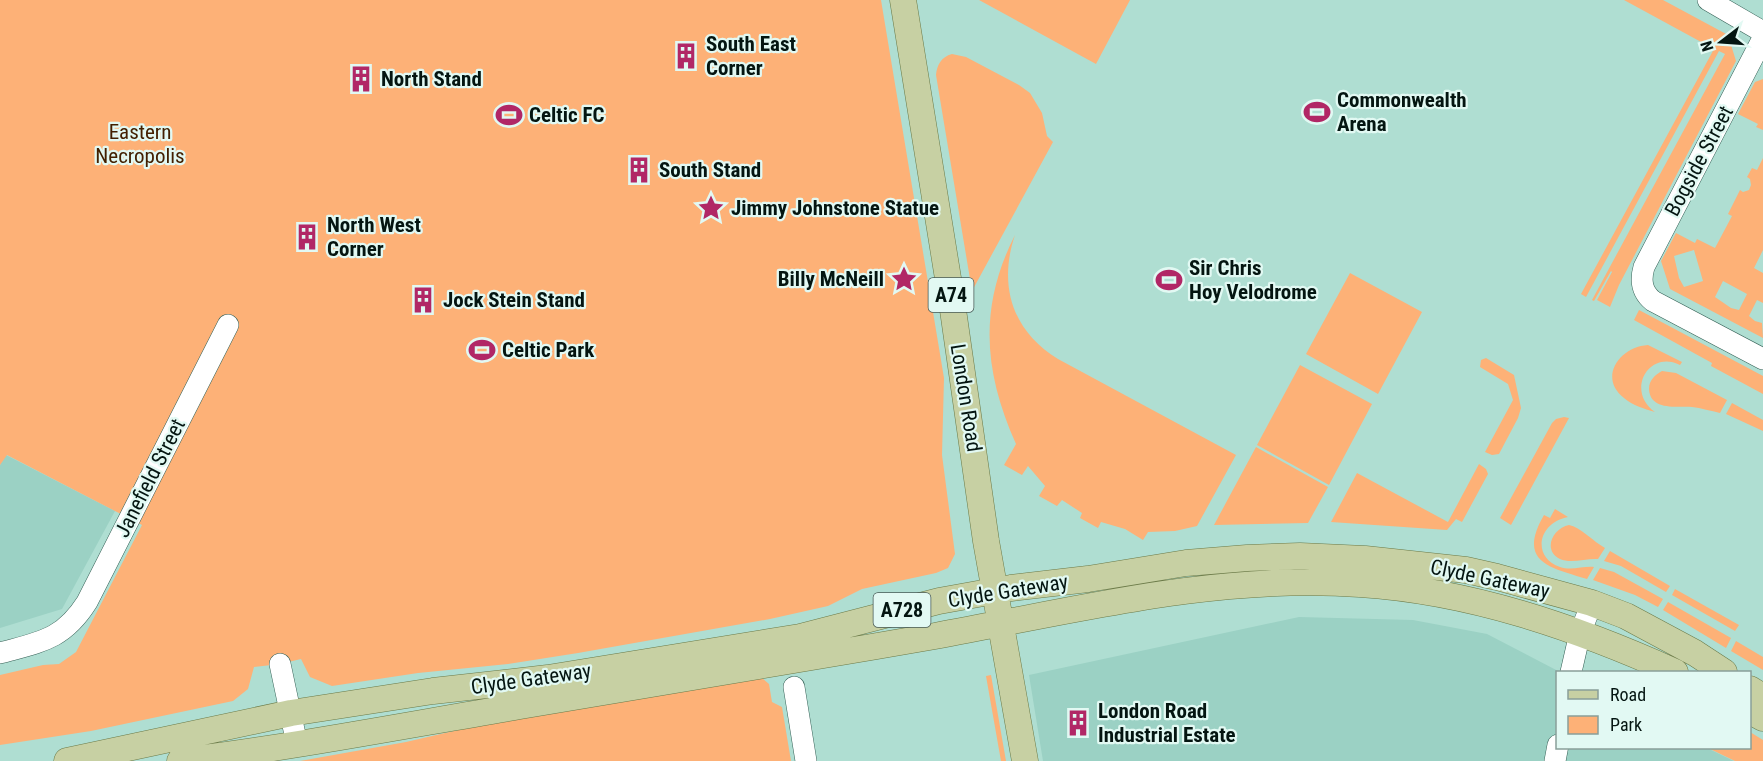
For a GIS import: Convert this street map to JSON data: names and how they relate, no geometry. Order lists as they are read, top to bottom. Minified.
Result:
{"streets":{"main road":["A74","London Road","Clyde Gateway","A728"],"street":["Bogside Street","Janefield Street"]},"crossings":[["London Road","Clyde Gateway"]],"parks":["Eastern Necropolis"],"places":{"building":["South East Corner","North Stand","South Stand","North West Corner","Jock Stein Stand","London Road Industrial Estate"],"sports":["Commonwealth Arena","Celtic FC","Sir Chris Hoy Velodrome","Celtic Park"],"place":["Jimmy Johnstone Statue","Billy McNeill"]},"legend":["Road","Park"],"north":"left"}
